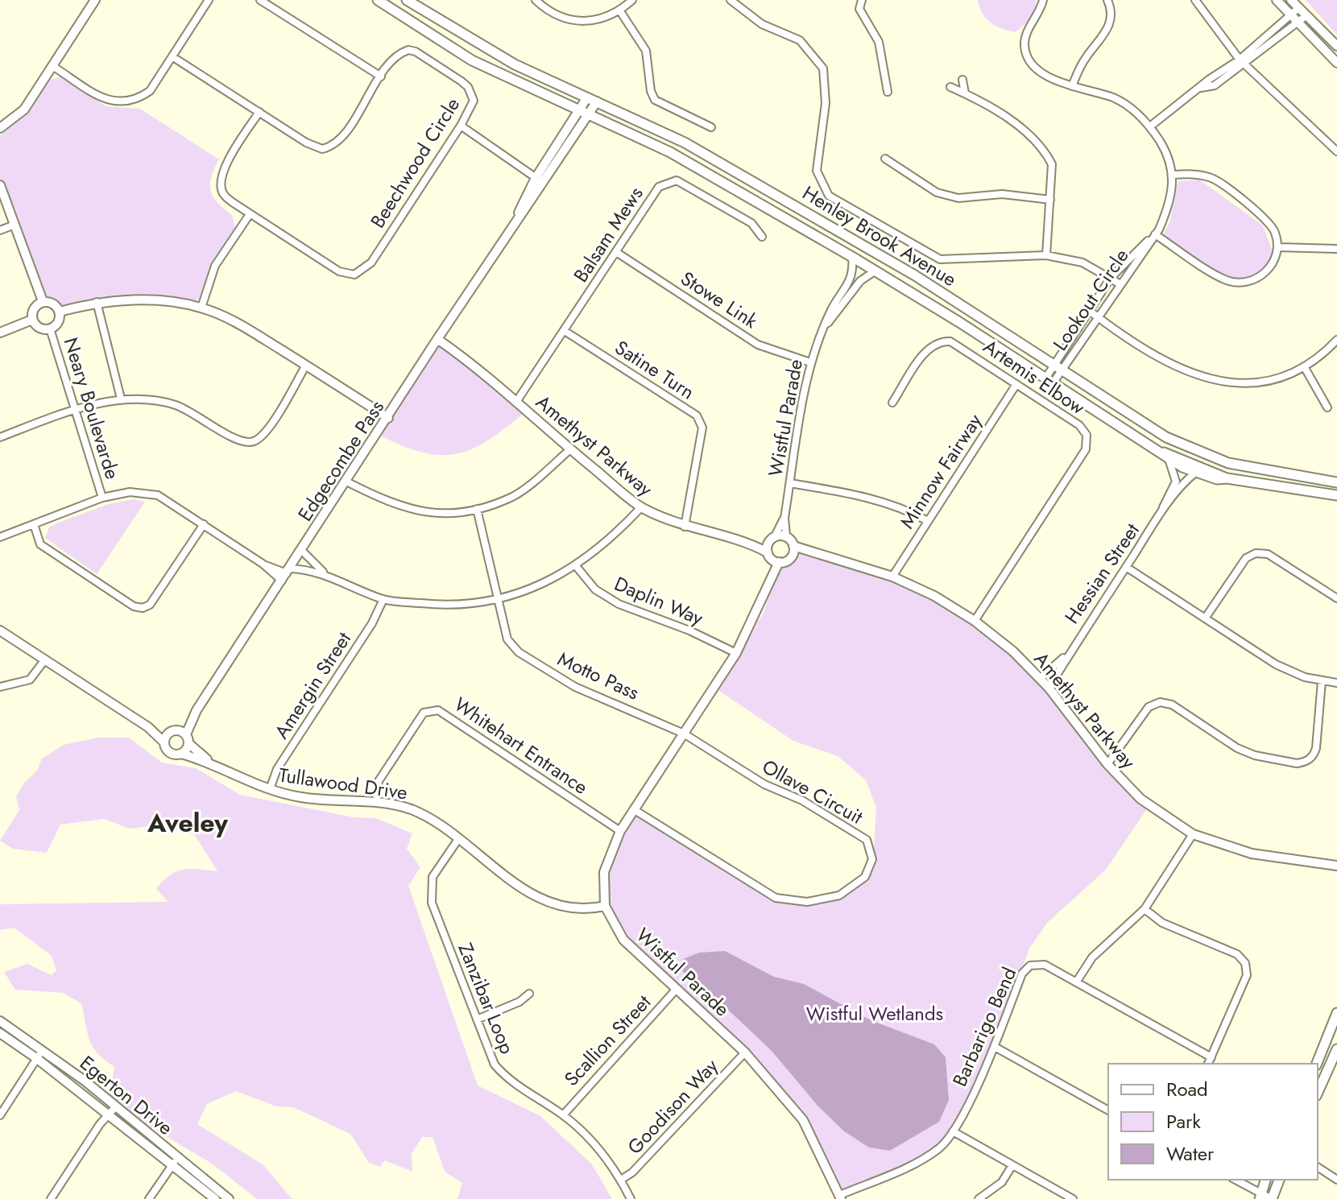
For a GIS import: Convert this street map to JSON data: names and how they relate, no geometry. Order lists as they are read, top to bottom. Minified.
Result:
{"streets":{"main road":["Henley Brook Avenue"],"street":["Beechwood Circle","Balsam Mews","Stowe Link","Lookout Circle","Satine Turn","Artemis Elbow","Neary Boulevarde","Wistful Parade","Amethyst Parkway","Edgecombe Pass","Minnow Fairway","Hessian Street","Daplin Way","Motto Pass","Amergin Street","Whitehart Entrance","Tullawood Drive","Ollave Circuit","Zanzibar Loop","Barbarigo Bend","Scallion Street","Egerton Drive","Goodison Way"]},"crossings":[["Balsam Mews","Stowe Link"],["Balsam Mews","Satine Turn"],["Balsam Mews","Amethyst Parkway"],["Henley Brook Avenue","Lookout Circle"],["Henley Brook Avenue","Wistful Parade"],["Henley Brook Avenue","Edgecombe Pass"],["Henley Brook Avenue","Hessian Street"],["Stowe Link","Wistful Parade"],["Satine Turn","Amethyst Parkway"],["Artemis Elbow","Amethyst Parkway"],["Artemis Elbow","Minnow Fairway"],["Wistful Parade","Amethyst Parkway"],["Wistful Parade","Daplin Way"],["Wistful Parade","Motto Pass"],["Wistful Parade","Whitehart Entrance"],["Wistful Parade","Tullawood Drive"],["Wistful Parade","Ollave Circuit"],["Wistful Parade","Barbarigo Bend"],["Wistful Parade","Scallion Street"],["Wistful Parade","Goodison Way"],["Amethyst Parkway","Edgecombe Pass"],["Amethyst Parkway","Minnow Fairway"],["Amethyst Parkway","Hessian Street"],["Edgecombe Pass","Tullawood Drive"],["Motto Pass","Ollave Circuit"],["Amergin Street","Tullawood Drive"],["Whitehart Entrance","Tullawood Drive"],["Tullawood Drive","Zanzibar Loop"],["Zanzibar Loop","Scallion Street"],["Zanzibar Loop","Goodison Way"]],"districts":["Aveley"],"parks":["Wistful Wetlands"],"legend":["Road","Park","Water"]}
